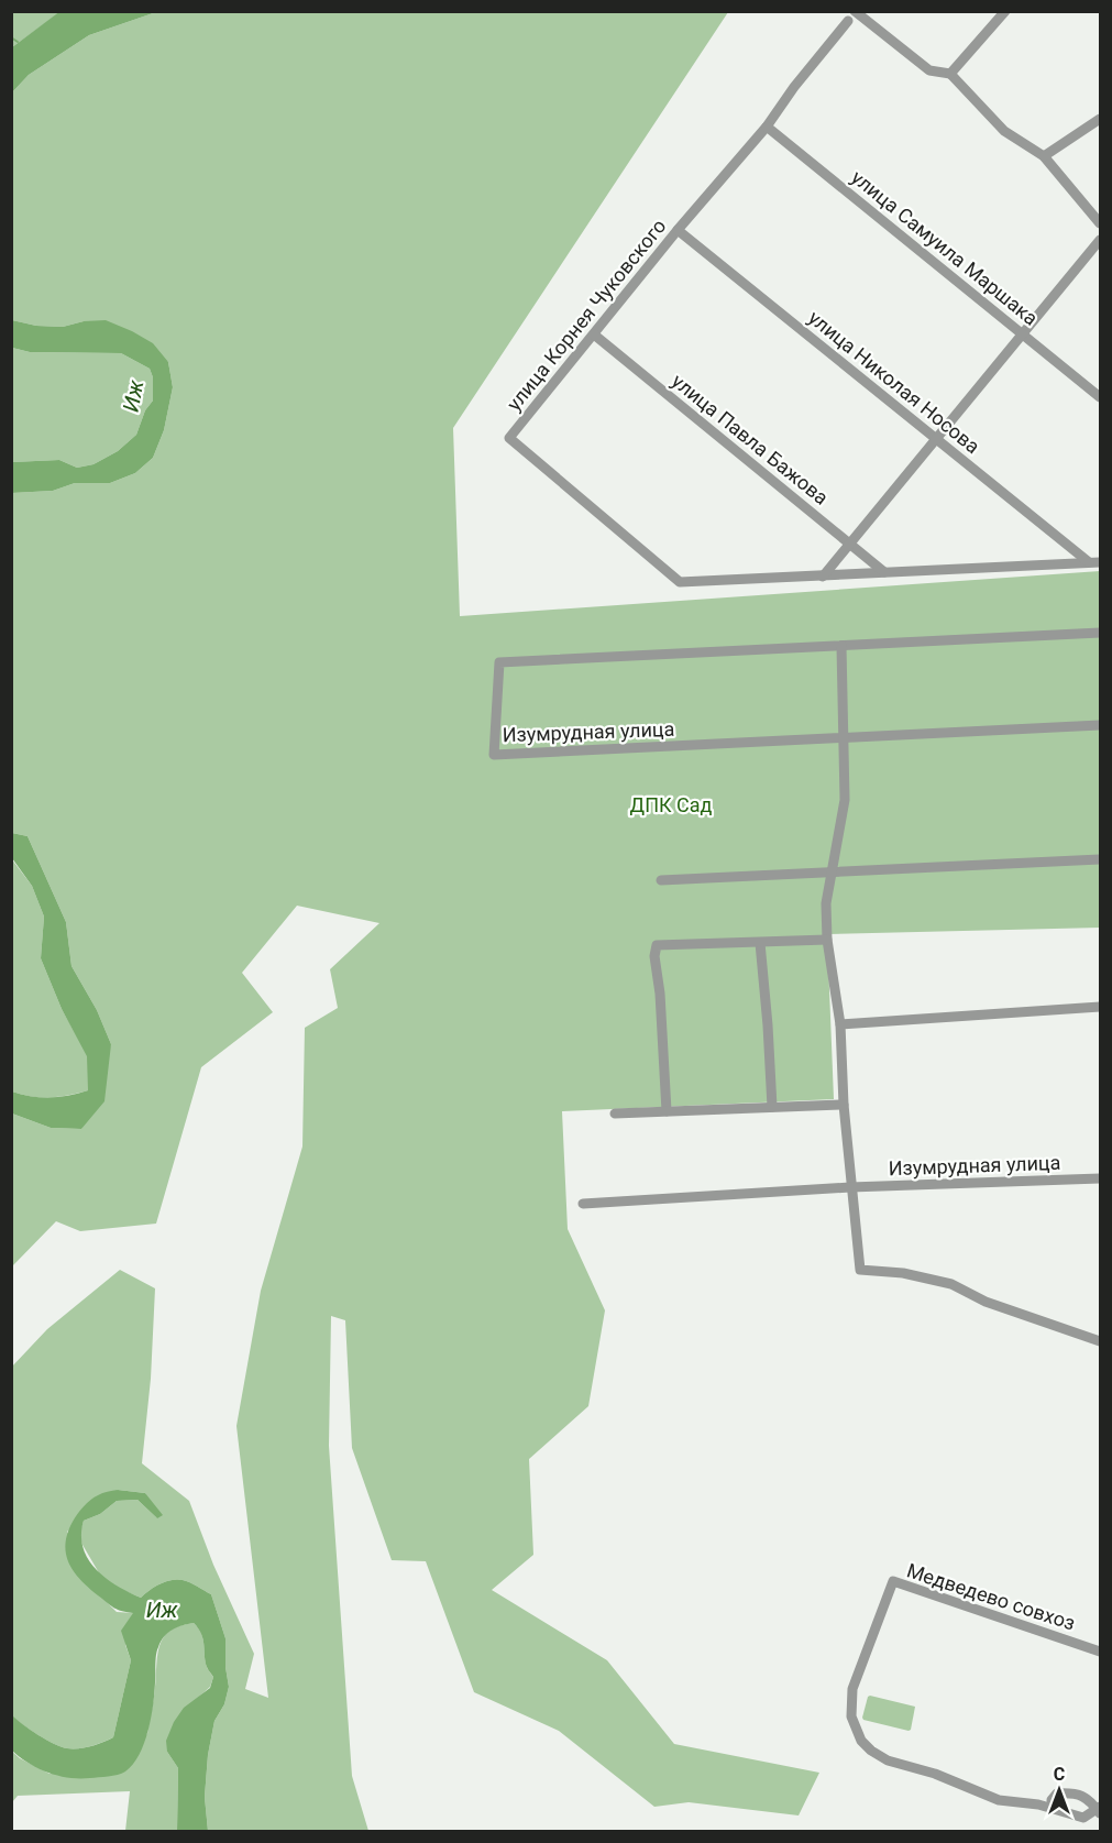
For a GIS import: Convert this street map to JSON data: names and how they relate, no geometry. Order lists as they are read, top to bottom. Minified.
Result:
{"streets":{"street":["улица Самуила Маршака","улица Корнея Чуковского","улица Николая Носова","улица Павла Бажова","Изумрудная улица","Медведево совхоз"]},"crossings":[["улица Самуила Маршака","улица Корнея Чуковского"],["улица Корнея Чуковского","улица Николая Носова"],["улица Корнея Чуковского","улица Павла Бажова"]],"water":["Иж"],"parks":["ДПК Сад"],"north":"top"}
